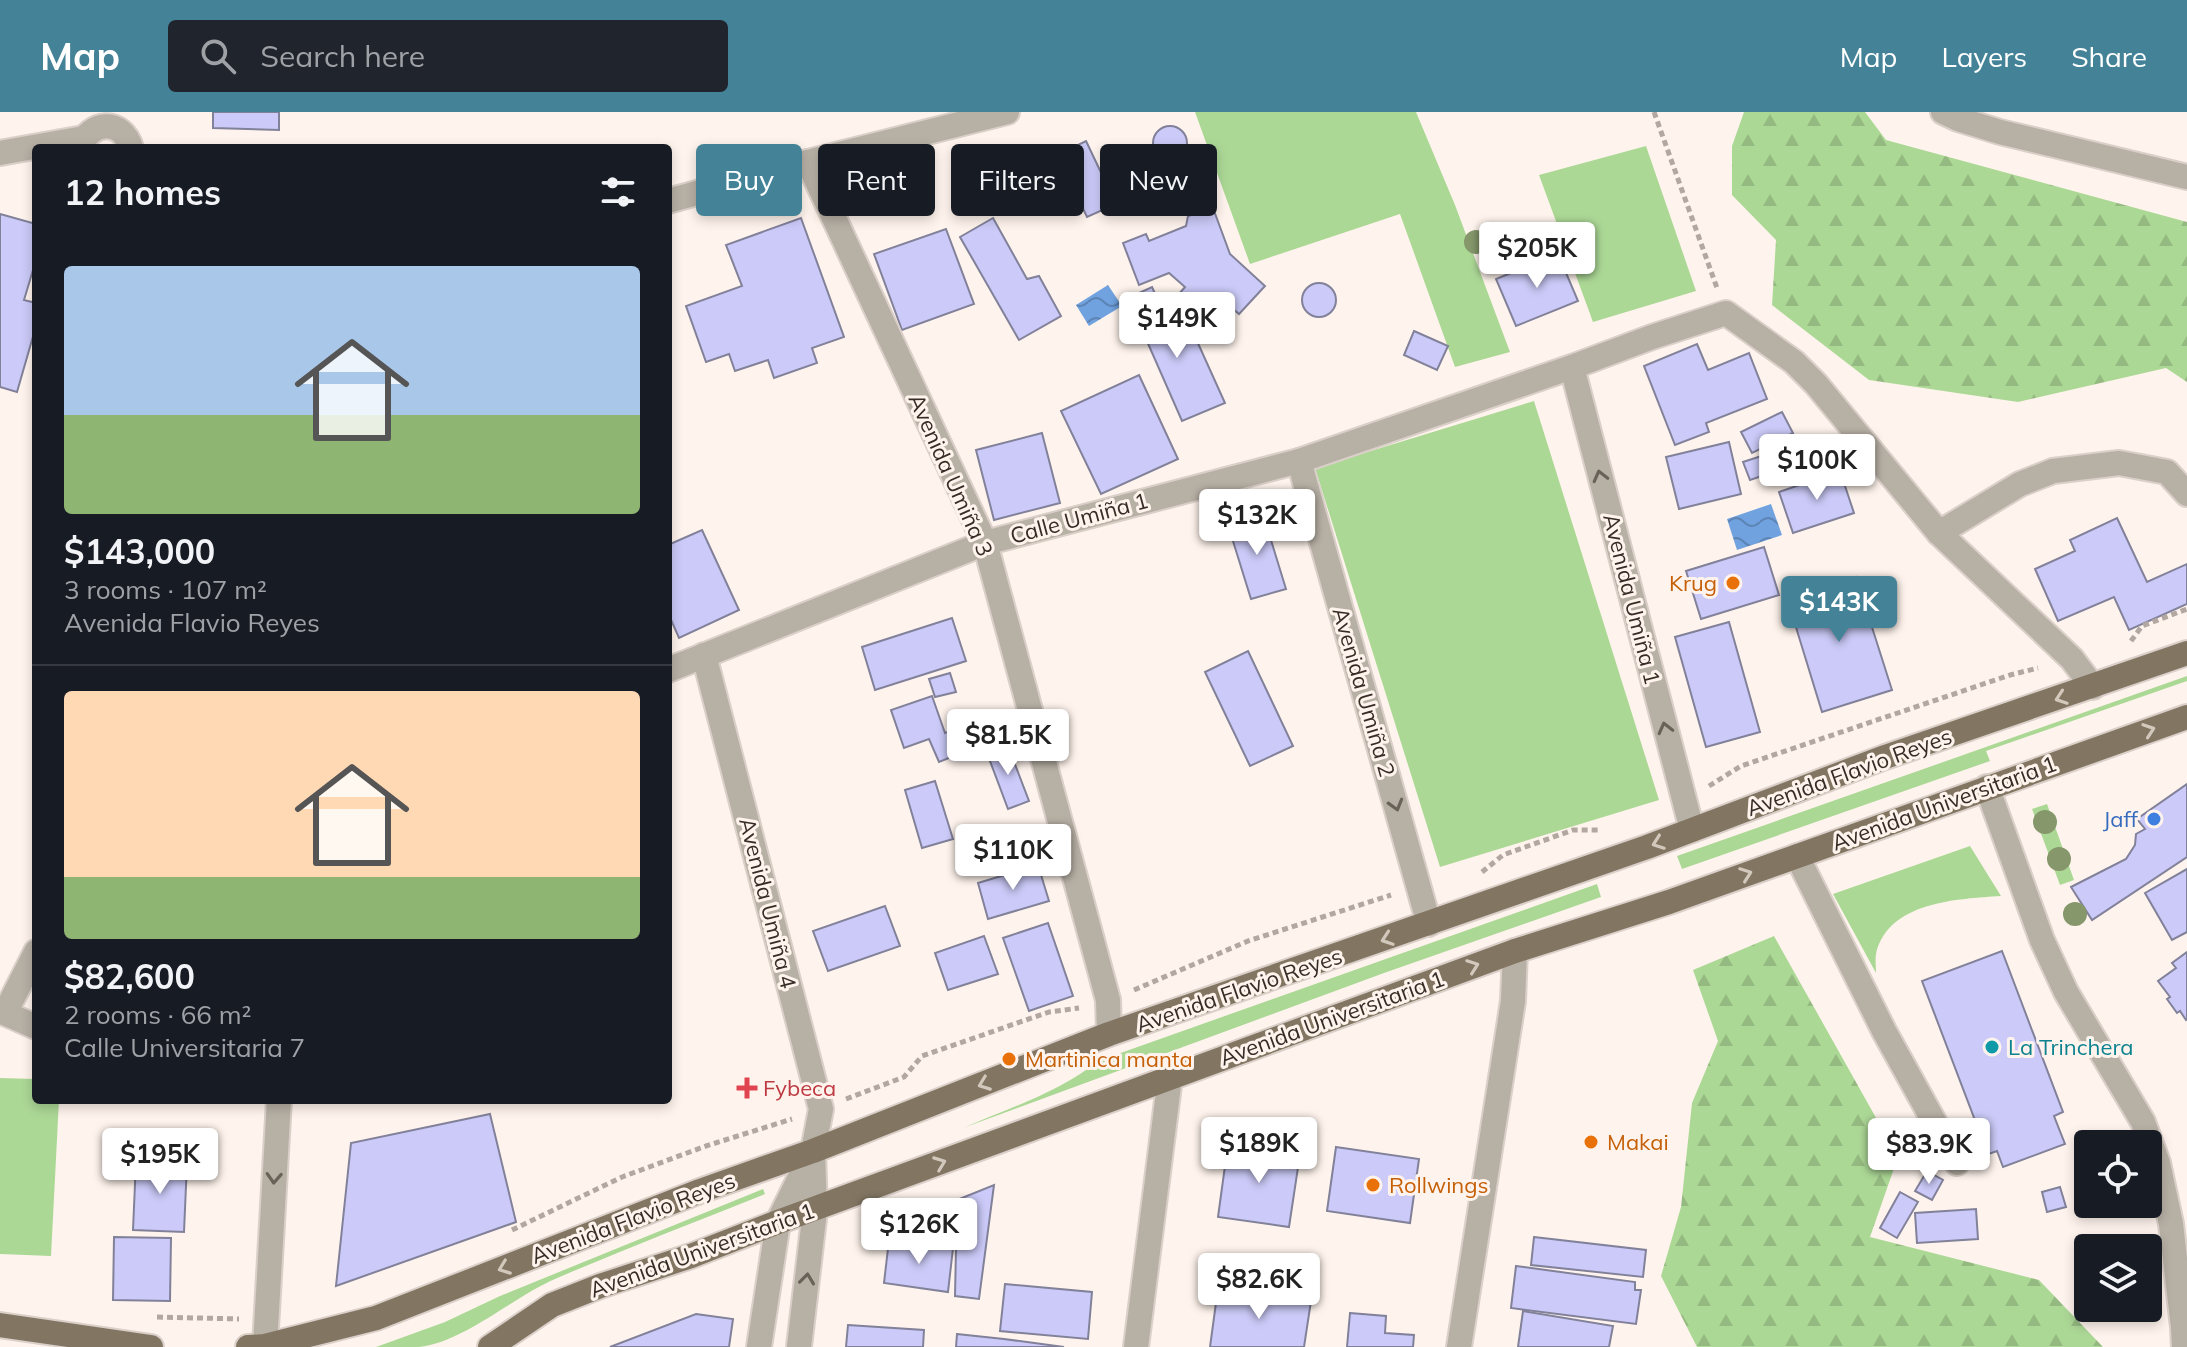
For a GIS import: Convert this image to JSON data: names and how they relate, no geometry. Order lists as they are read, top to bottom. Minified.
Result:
{"streets":{"main road":["Avenida Flavio Reyes","Avenida Universitaria 1"],"street":["Avenida Umiña 3","Calle Umiña 1","Avenida Umiña 1","Avenida Umiña 2","Avenida Umiña 4"]},"crossings":[["Avenida Umiña 3","Calle Umiña 1"],["Avenida Umiña 3","Avenida Flavio Reyes"],["Calle Umiña 1","Avenida Umiña 1"],["Calle Umiña 1","Avenida Umiña 2"],["Calle Umiña 1","Avenida Umiña 4"],["Avenida Umiña 1","Avenida Flavio Reyes"],["Avenida Umiña 2","Avenida Flavio Reyes"],["Avenida Flavio Reyes","Avenida Umiña 4"]],"one_way":["Avenida Umiña 1","Avenida Umiña 2","Avenida Flavio Reyes","Avenida Universitaria 1"],"places":{"other":["Krug","Jaff","La Trinchera","Martinica manta","Makai","Rollwings"],"health":["Fybeca"]},"page":{"header":"Map","search":"Search here","nav":["Map","Layers","Share"],"chip":["Buy","Rent","Filters","New"],"heading":"12 homes","price":["$205K","$149K","$100K","$132K","$143K","$81.5K","$110K","$189K","$83.9K","$195K","$126K","$82.6K"],"list":[{"name":"$143,000","note":"3 rooms · 107 m² · Avenida Flavio Reyes"},{"name":"$82,600","note":"2 rooms · 66 m² · Calle Universitaria 7"}]}}
